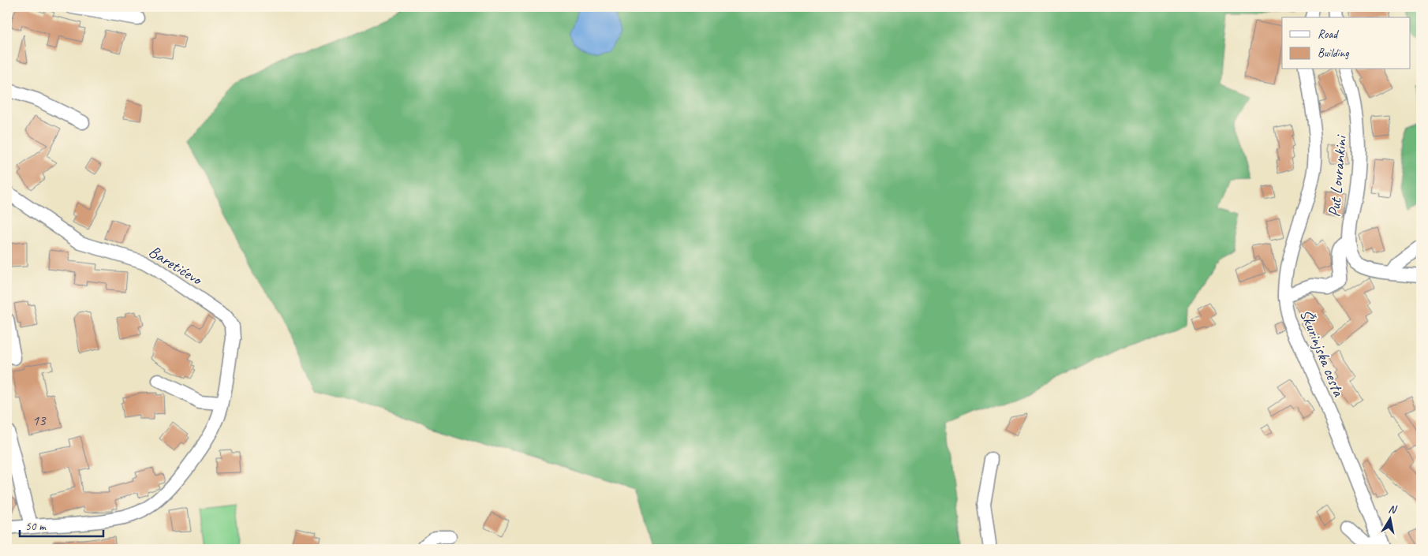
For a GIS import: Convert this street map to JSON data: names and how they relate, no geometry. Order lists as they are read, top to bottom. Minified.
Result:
{"streets":{"street":["Put Lovrankini","Baretićevo","Škurinjska cesta"]},"crossings":[["Put Lovrankini","Škurinjska cesta"]],"house_numbers":["13"],"legend":["Road","Building"],"scale_bar":"50 m","north":"top"}
